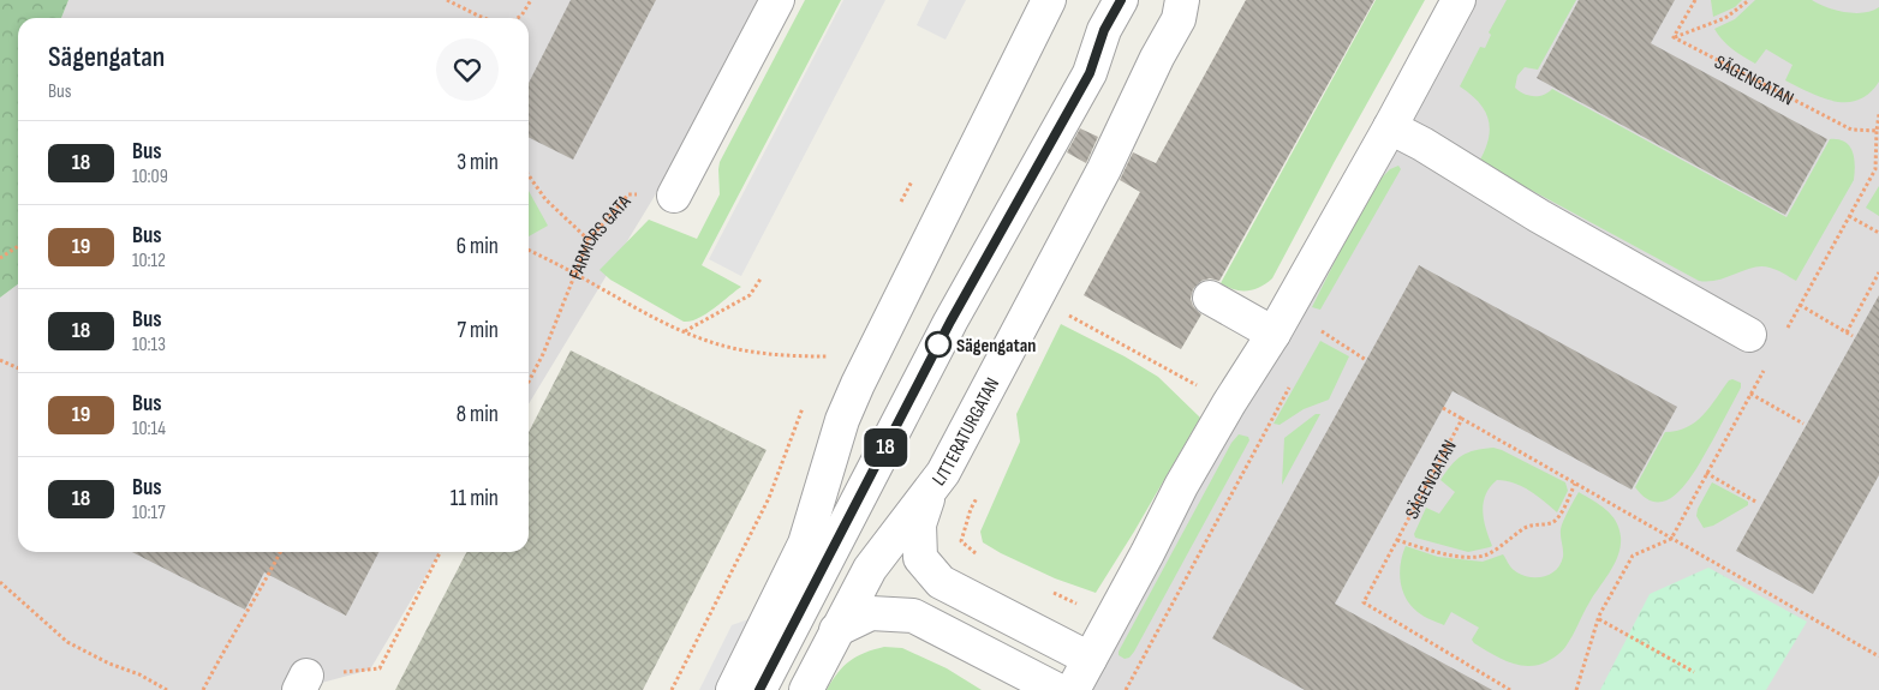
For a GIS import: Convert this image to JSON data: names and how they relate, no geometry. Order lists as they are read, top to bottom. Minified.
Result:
{"streets":{"street":["LITTERATURGATAN"],"path":["SÄGENGATAN","FARMORS GATA"]},"places":["Sägengatan"],"lines":["bus line 18"],"page":{"on_map":"18","heading":["Sägengatan","Bus"],"list":[{"mark":"18","name":"Bus","note":"10:09","value":"3 min"},{"mark":"19","name":"Bus","note":"10:12","value":"6 min"},{"mark":"18","name":"Bus","note":"10:13","value":"7 min"},{"mark":"19","name":"Bus","note":"10:14","value":"8 min"},{"mark":"18","name":"Bus","note":"10:17","value":"11 min"}]}}
